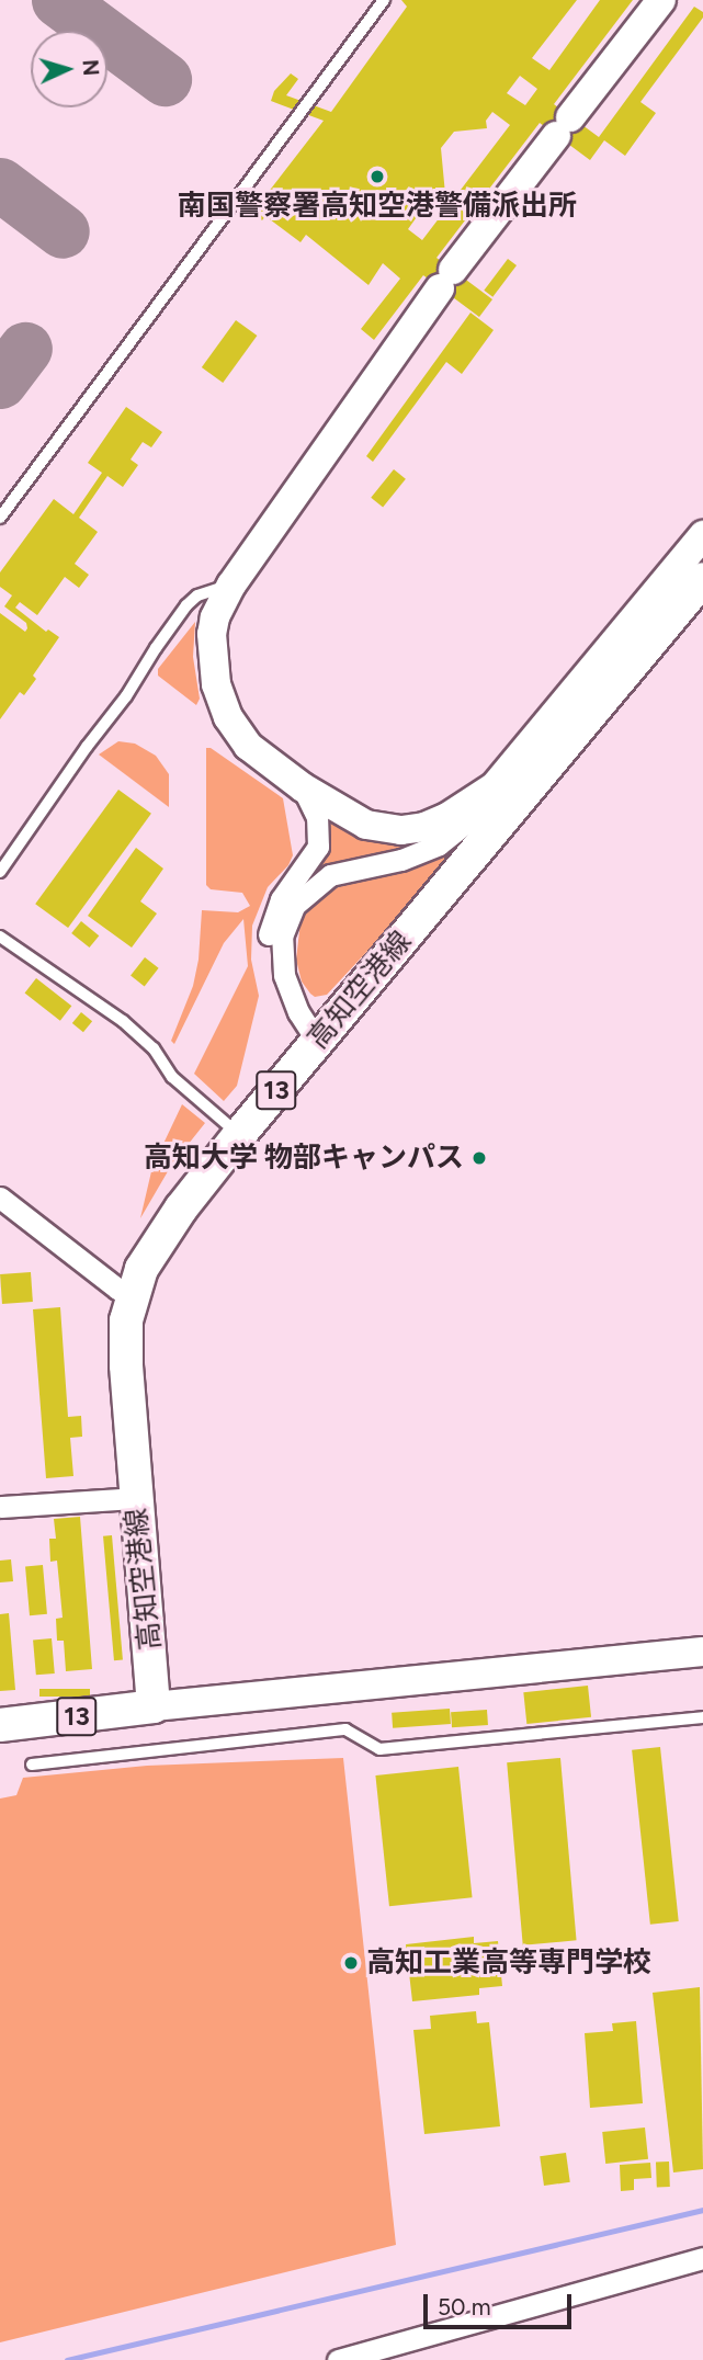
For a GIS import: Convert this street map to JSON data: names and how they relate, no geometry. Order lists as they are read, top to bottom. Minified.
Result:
{"streets":{"main road":["高知空港線","13"]},"crossings":[["高知空港線","13"]],"places":["南国警察署高知空港警備派出所","高知大学 物部キャンパス","高知工業高等専門学校"],"scale_bar":"50 m","north":"right"}
